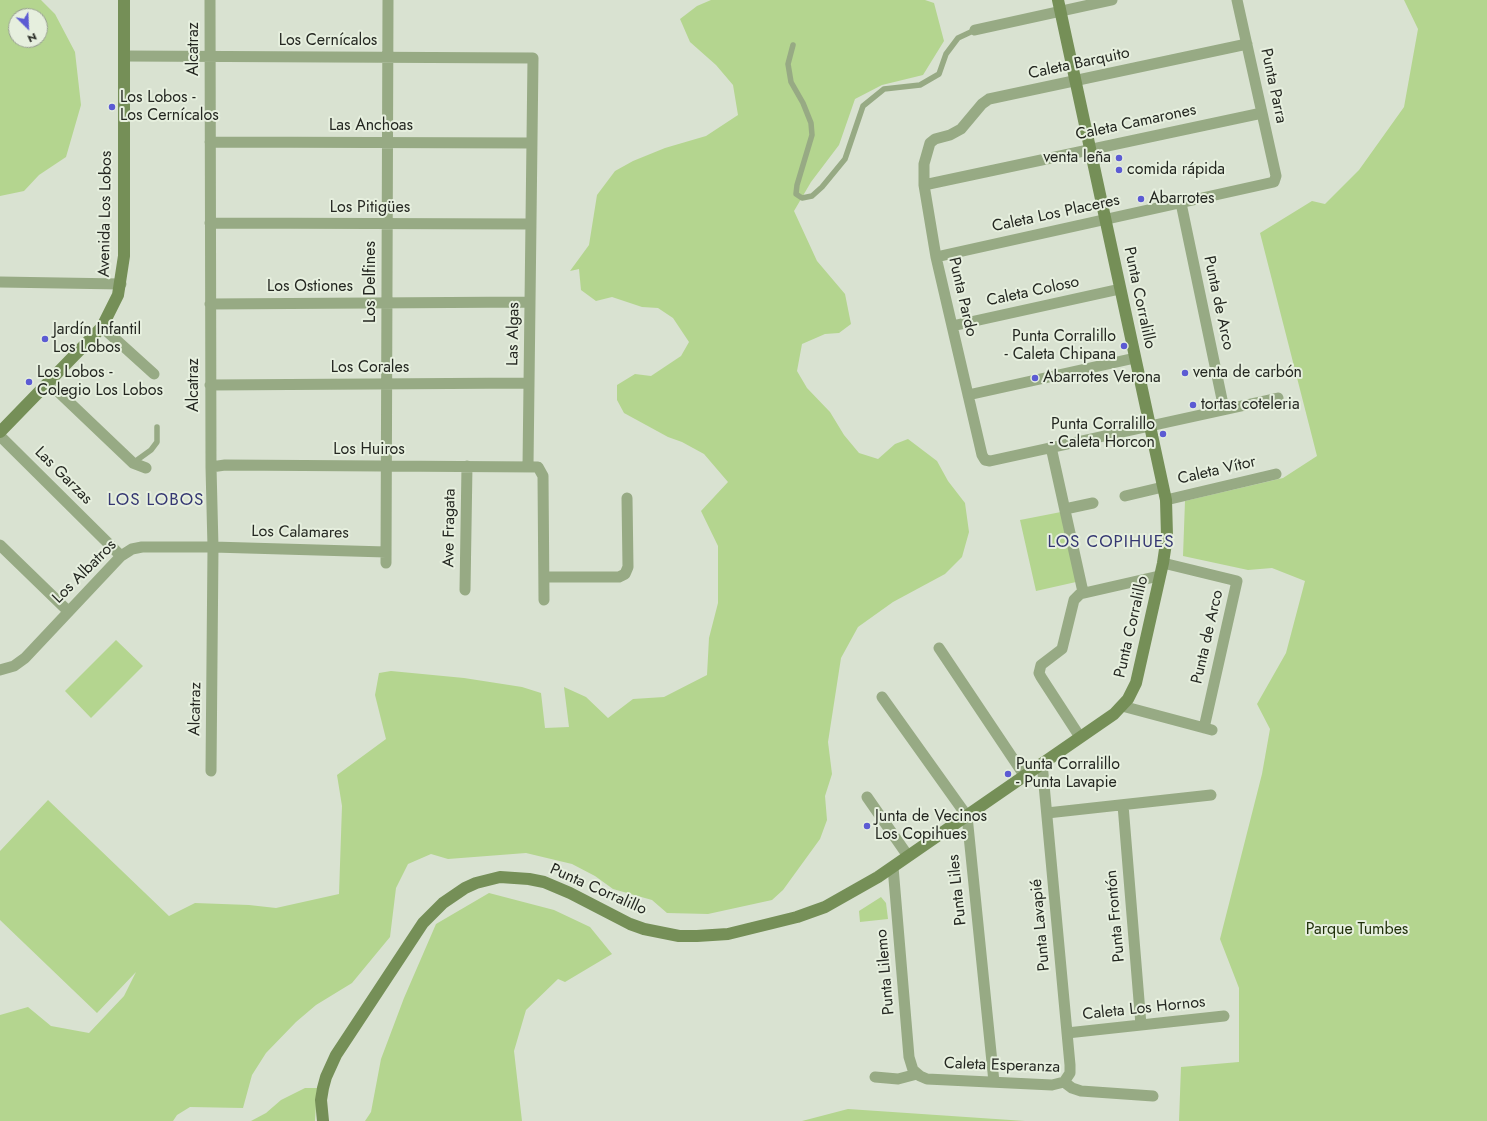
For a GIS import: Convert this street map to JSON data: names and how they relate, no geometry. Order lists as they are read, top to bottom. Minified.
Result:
{"streets":{"street":["Los Cernícalos","Alcatraz","Caleta Barquito","Punta Parra","Caleta Camarones","Las Anchoas","Los Pitigües","Avenida Los Lobos","Caleta Los Placeres","Los Delfines","Los Ostiones","Caleta Coloso","Punta Pardo","Punta Corralillo","Punta de Arco","Las Algas","Los Corales","Los Huiros","Caleta Vítor","Las Garzas","Ave Fragata","Los Calamares","Los Albatros","Punta Liles","Punta Frontón","Punta Lavapié","Punta Lilemo","Caleta Los Hornos","Caleta Esperanza"]},"crossings":[["Los Cernícalos","Alcatraz"],["Los Cernícalos","Avenida Los Lobos"],["Los Cernícalos","Los Delfines"],["Los Cernícalos","Las Algas"],["Alcatraz","Las Anchoas"],["Alcatraz","Los Pitigües"],["Alcatraz","Los Ostiones"],["Alcatraz","Los Corales"],["Alcatraz","Los Huiros"],["Alcatraz","Los Calamares"],["Alcatraz","Los Albatros"],["Caleta Barquito","Punta Parra"],["Caleta Barquito","Punta Pardo"],["Caleta Barquito","Punta Corralillo"],["Punta Parra","Caleta Camarones"],["Punta Parra","Caleta Los Placeres"],["Caleta Camarones","Punta Pardo"],["Caleta Camarones","Punta Corralillo"],["Las Anchoas","Los Delfines"],["Las Anchoas","Las Algas"],["Los Pitigües","Los Delfines"],["Los Pitigües","Las Algas"],["Caleta Los Placeres","Punta Pardo"],["Caleta Los Placeres","Punta Corralillo"],["Caleta Los Placeres","Punta de Arco"],["Los Delfines","Los Ostiones"],["Los Delfines","Los Corales"],["Los Delfines","Los Huiros"],["Los Delfines","Los Calamares"],["Los Ostiones","Las Algas"],["Caleta Coloso","Punta Pardo"],["Caleta Coloso","Punta Corralillo"],["Punta Corralillo","Punta de Arco"],["Punta Corralillo","Caleta Vítor"],["Punta Corralillo","Punta Liles"],["Punta Corralillo","Punta Lavapié"],["Punta Corralillo","Punta Lilemo"],["Las Algas","Los Corales"],["Las Algas","Los Huiros"],["Los Huiros","Ave Fragata"],["Las Garzas","Los Albatros"],["Los Calamares","Los Albatros"],["Punta Liles","Caleta Esperanza"],["Punta Frontón","Caleta Los Hornos"],["Punta Lavapié","Caleta Los Hornos"],["Punta Lavapié","Caleta Esperanza"],["Punta Lilemo","Caleta Esperanza"]],"districts":["LOS LOBOS","LOS COPIHUES"],"parks":["Parque Tumbes"],"places":["Los Lobos - Los Cernícalos","venta leña","comida rápida","Abarrotes","Jardín Infantil Los Lobos","Punta Corralillo - Caleta Chipana","venta de carbón","Abarrotes Verona","Los Lobos - Colegio Los Lobos","tortas coteleria","Punta Corralillo - Caleta Horcon","Punta Corralillo - Punta Lavapie","Junta de Vecinos Los Copihues"],"north":"bottom right"}
